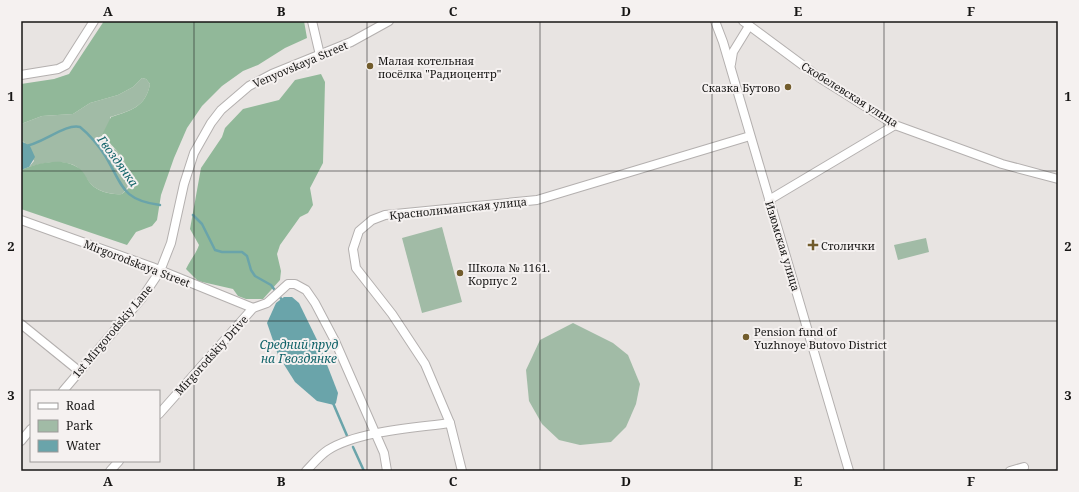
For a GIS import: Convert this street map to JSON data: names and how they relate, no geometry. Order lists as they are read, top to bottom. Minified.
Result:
{"streets":{"street":["Venyovskaya Street","Скобелевская улица","Краснолиманская улица","Изюмская улица","Mirgorodskaya Street","1st Mirgorodskiy Lane","Mirgorodskiy Drive"]},"crossings":[["Venyovskaya Street","Mirgorodskaya Street"],["Venyovskaya Street","1st Mirgorodskiy Lane"],["Краснолиманская улица","Изюмская улица"],["Mirgorodskaya Street","1st Mirgorodskiy Lane"],["Mirgorodskaya Street","Mirgorodskiy Drive"]],"water":["Гвоздянка","Средний пруд на Гвоздянке"],"places":{"other":["Малая котельная посёлка \"Радиоцентр\"","Сказка Бутово","Школа № 1161. Корпус 2","Pension fund of Yuzhnoye Butovo District"],"health":["Столички"]},"legend":["Road","Park","Water"],"grid":{"columns":["A","B","C","D","E","F"],"rows":["1","2","3"]}}
